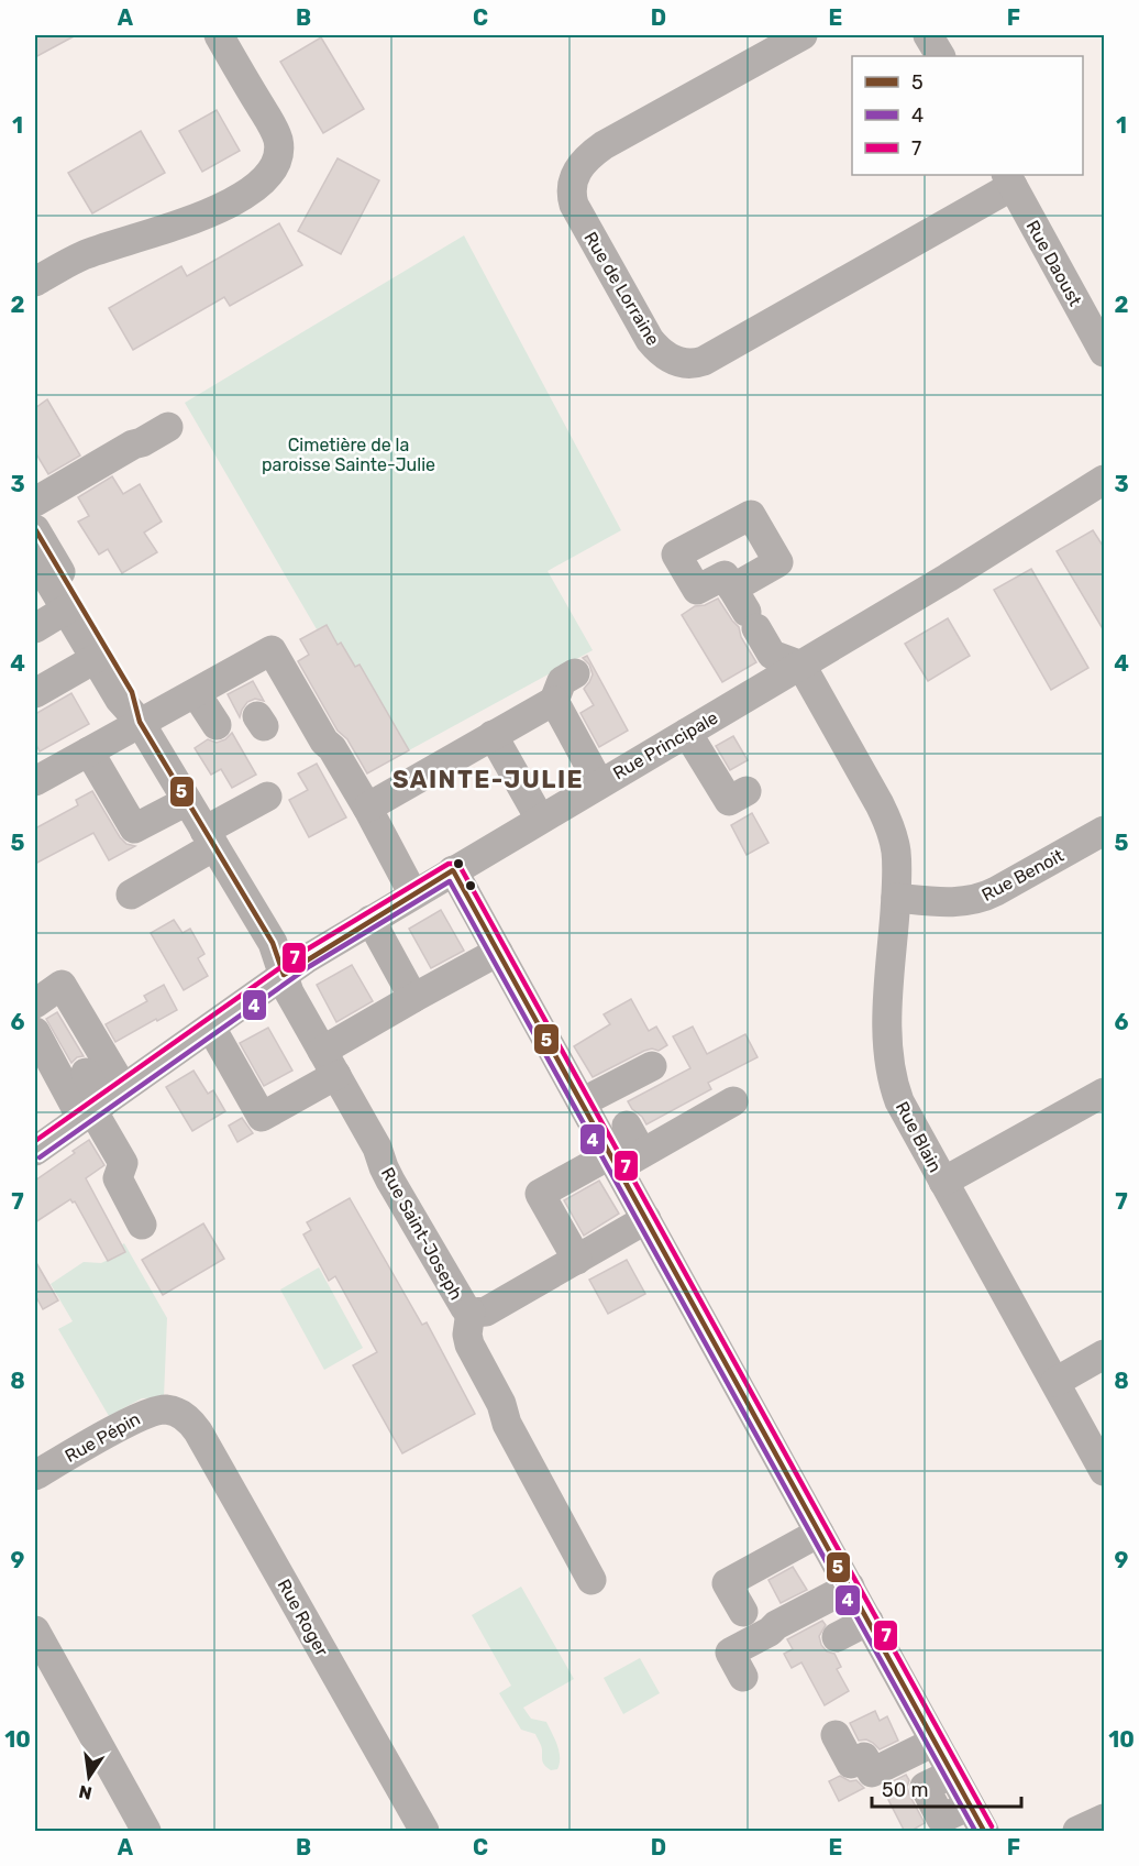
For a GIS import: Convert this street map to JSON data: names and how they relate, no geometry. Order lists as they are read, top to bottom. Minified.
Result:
{"streets":{"street":["Rue Daoust","Rue de Lorraine","Rue Principale","Rue Benoit","Rue Blain","Rue Saint-Joseph","Rue Pépin","Rue Roger"]},"crossings":[["Rue Daoust","Rue de Lorraine"],["Rue Principale","Rue Blain"],["Rue Principale","Rue Saint-Joseph"],["Rue Benoit","Rue Blain"],["Rue Pépin","Rue Roger"]],"districts":["SAINTE-JULIE"],"parks":["Cimetière de la paroisse Sainte-Julie"],"lines":["transit line 5","transit line 7","transit line 4"],"legend":["5","4","7"],"scale_bar":"50 m","north":"bottom","grid":{"columns":["A","B","C","D","E","F"],"rows":["1","2","3","4","5","6","7","8","9","10"]}}
